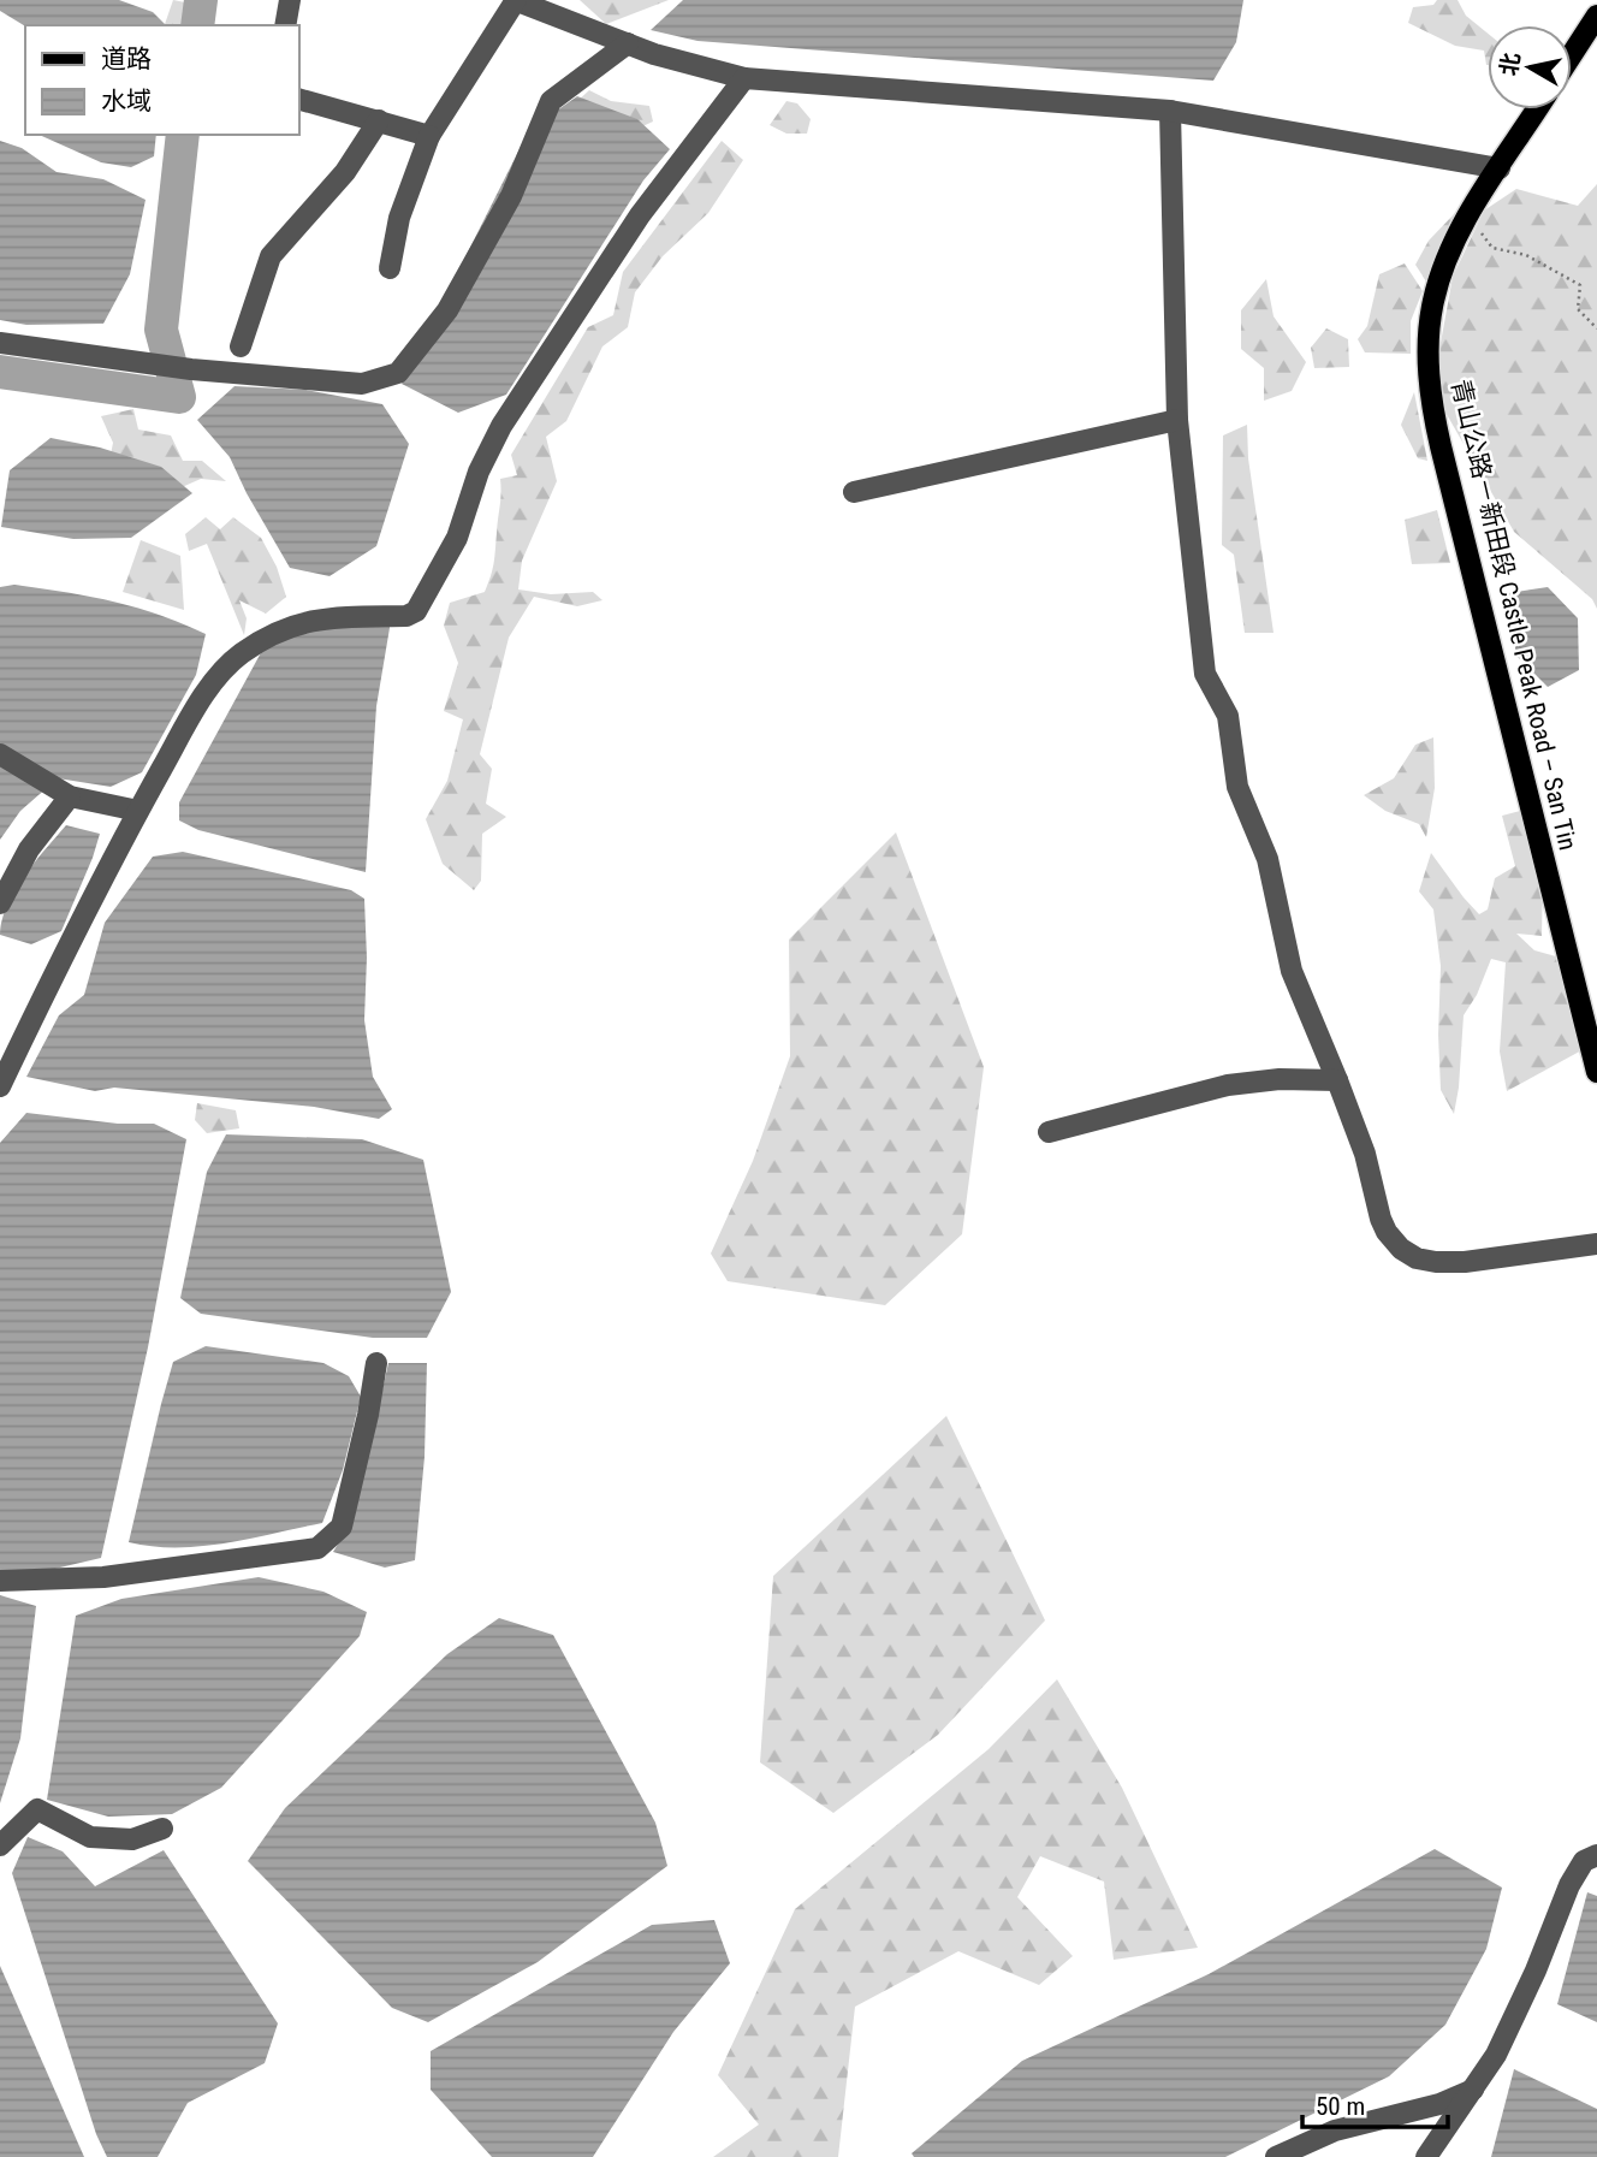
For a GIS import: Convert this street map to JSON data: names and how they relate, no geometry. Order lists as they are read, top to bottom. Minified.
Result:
{"streets":{"main road":["青山公路－新田段 Castle Peak Road – San Tin"]},"legend":["道路","水域"],"scale_bar":"50 m","north":"left"}
